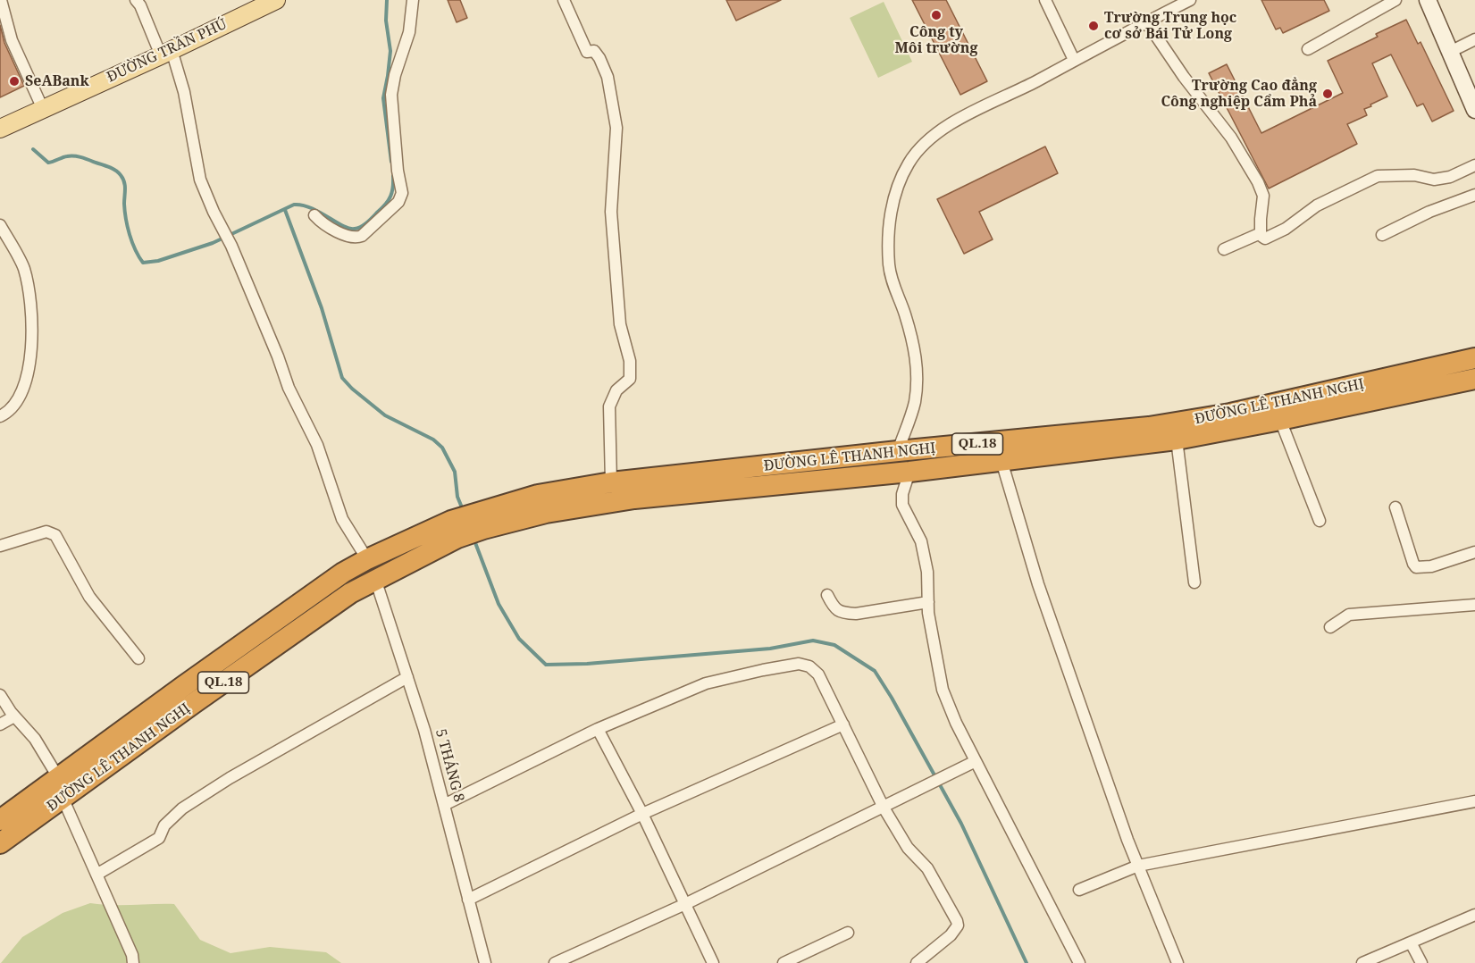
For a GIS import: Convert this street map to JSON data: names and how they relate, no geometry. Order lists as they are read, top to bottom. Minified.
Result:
{"streets":{"highway":["ĐƯỜNG LÊ THANH NGHỊ","QL.18"],"main road":["ĐƯỜNG TRẦN PHÚ"],"street":["5 THÁNG 8"]},"crossings":[["ĐƯỜNG LÊ THANH NGHỊ","QL.18"],["ĐƯỜNG LÊ THANH NGHỊ","5 THÁNG 8"]],"places":["Công ty Môi trường","Trường Trung học cơ sở Bái Tử Long","SeABank","Trường Cao đẳng Công nghiệp Cẩm Phả"]}
